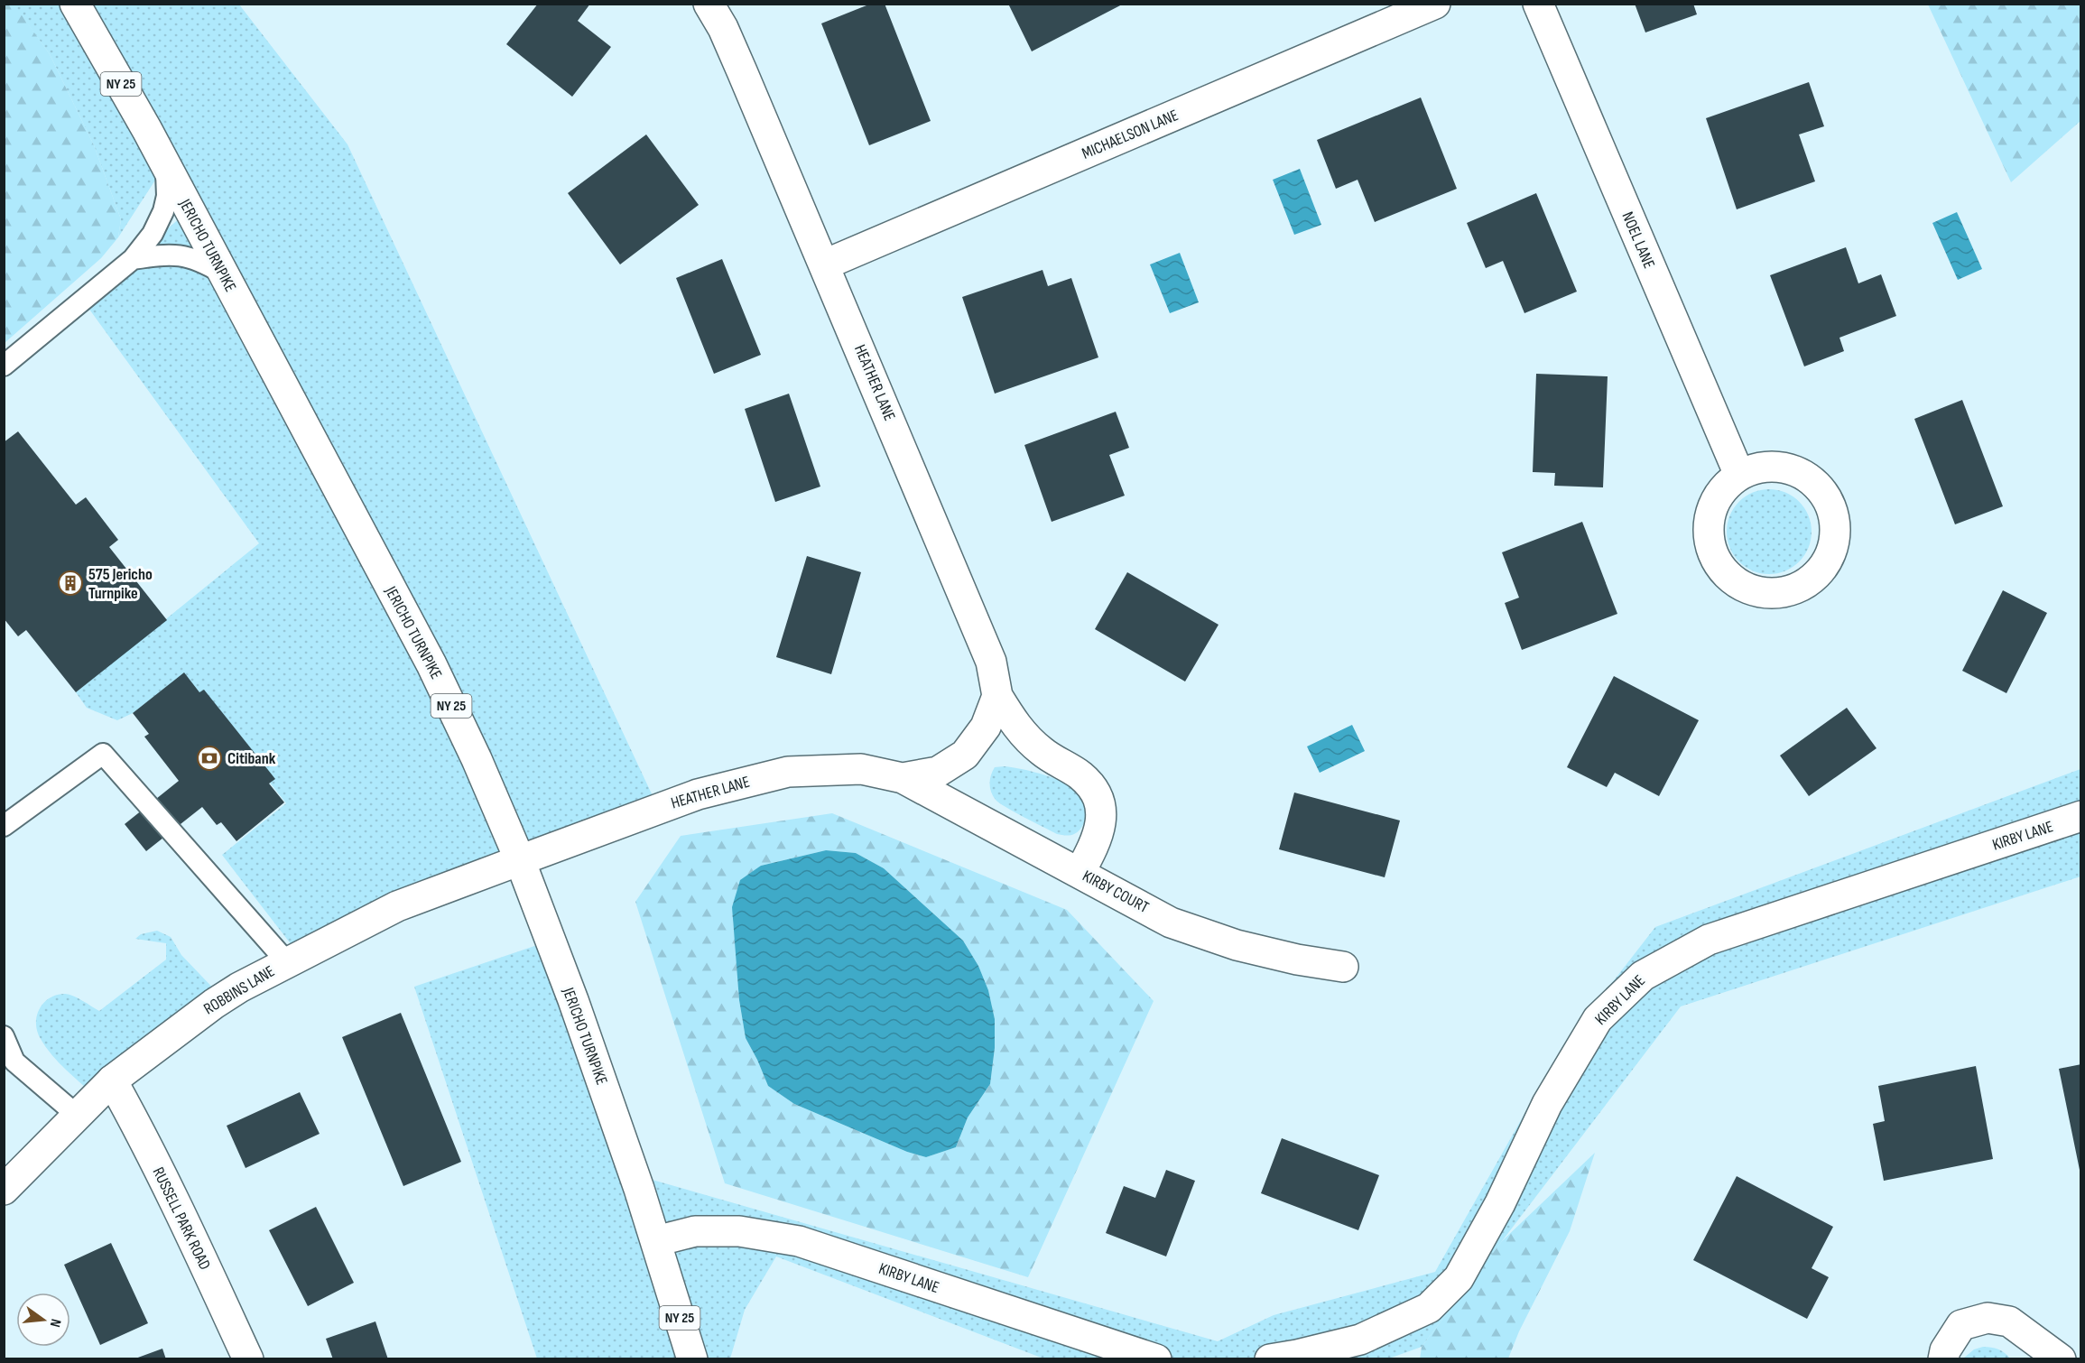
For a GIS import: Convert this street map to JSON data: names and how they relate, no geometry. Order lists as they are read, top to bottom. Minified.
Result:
{"streets":{"street":["NY 25","MICHAELSON LANE","NOEL LANE","JERICHO TURNPIKE","HEATHER LANE","KIRBY LANE","KIRBY COURT","ROBBINS LANE","RUSSELL PARK ROAD"]},"crossings":[["MICHAELSON LANE","HEATHER LANE"],["JERICHO TURNPIKE","HEATHER LANE"],["JERICHO TURNPIKE","KIRBY LANE"],["JERICHO TURNPIKE","ROBBINS LANE"],["HEATHER LANE","KIRBY COURT"],["HEATHER LANE","ROBBINS LANE"],["ROBBINS LANE","RUSSELL PARK ROAD"]],"places":{"building":["575 Jericho Turnpike"],"bank":["Citibank"]},"north":"right"}
